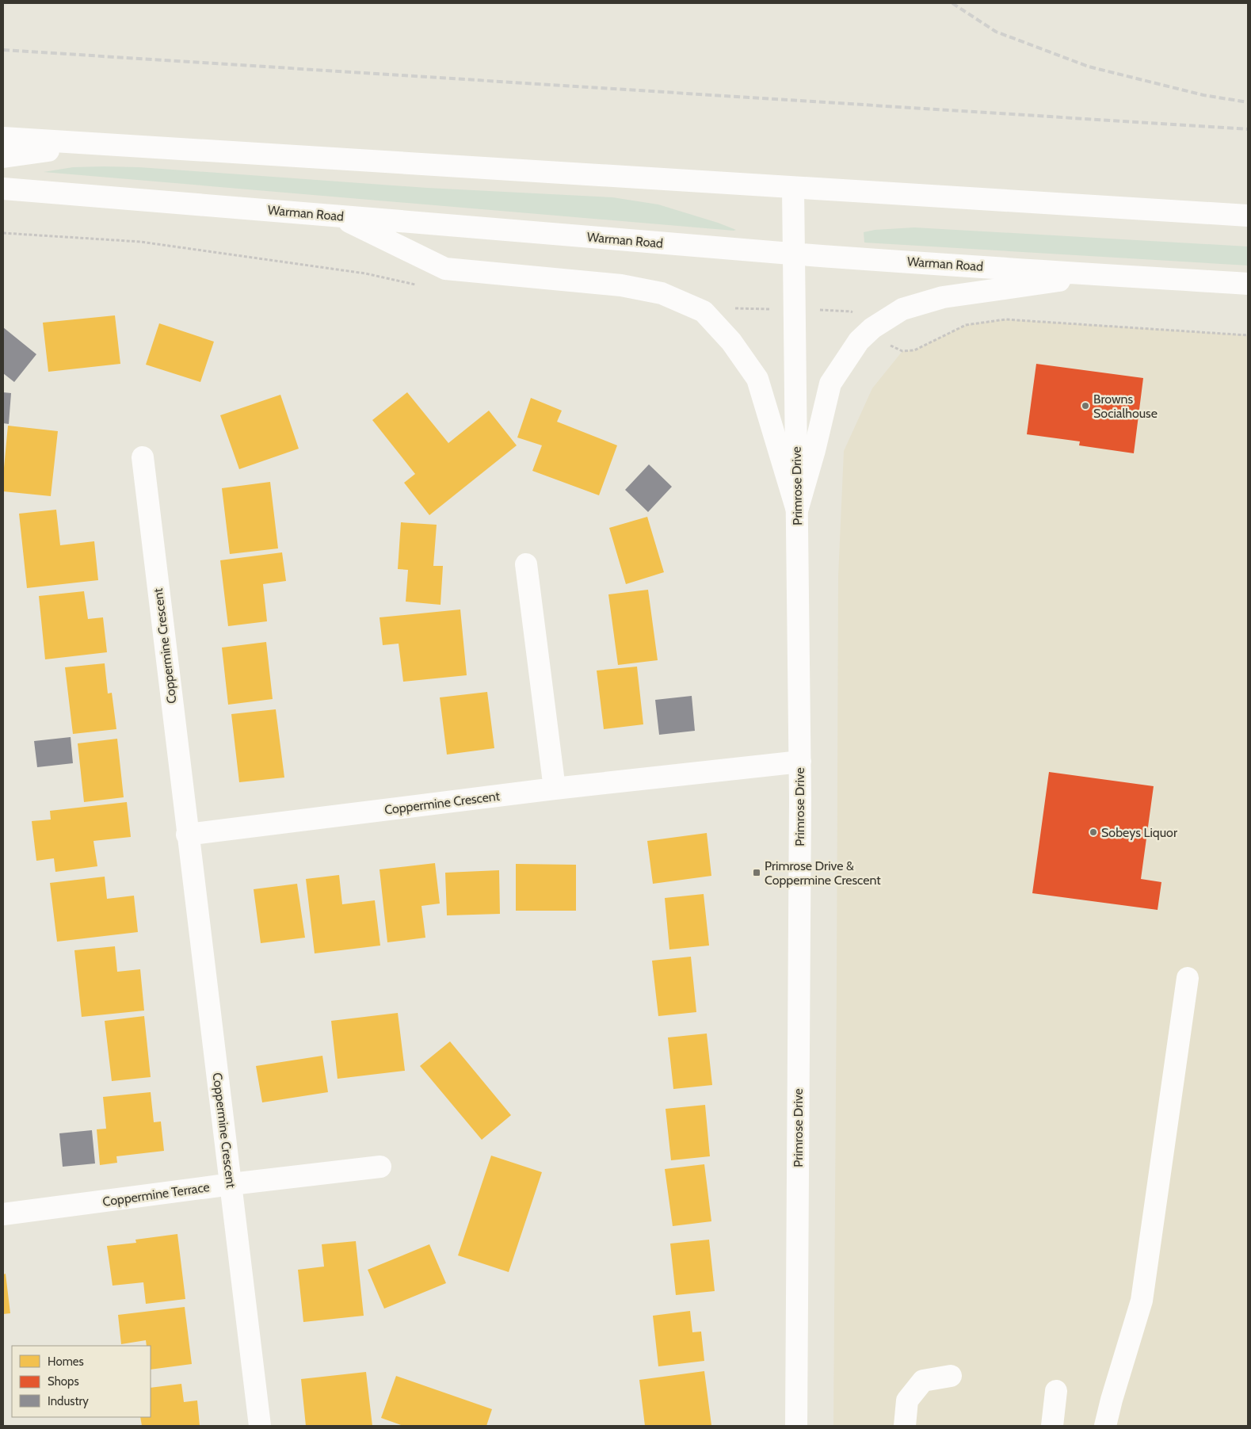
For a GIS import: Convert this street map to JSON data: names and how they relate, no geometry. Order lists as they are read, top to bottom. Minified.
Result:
{"streets":{"main road":["Warman Road","Primrose Drive","Coppermine Crescent","Coppermine Terrace"]},"crossings":[["Warman Road","Primrose Drive"],["Primrose Drive","Coppermine Crescent"],["Coppermine Crescent","Coppermine Terrace"]],"places":{"other":["Browns Socialhouse","Sobeys Liquor"],"transit":["Primrose Drive & Coppermine Crescent"]},"legend":["Homes","Shops","Industry"]}
